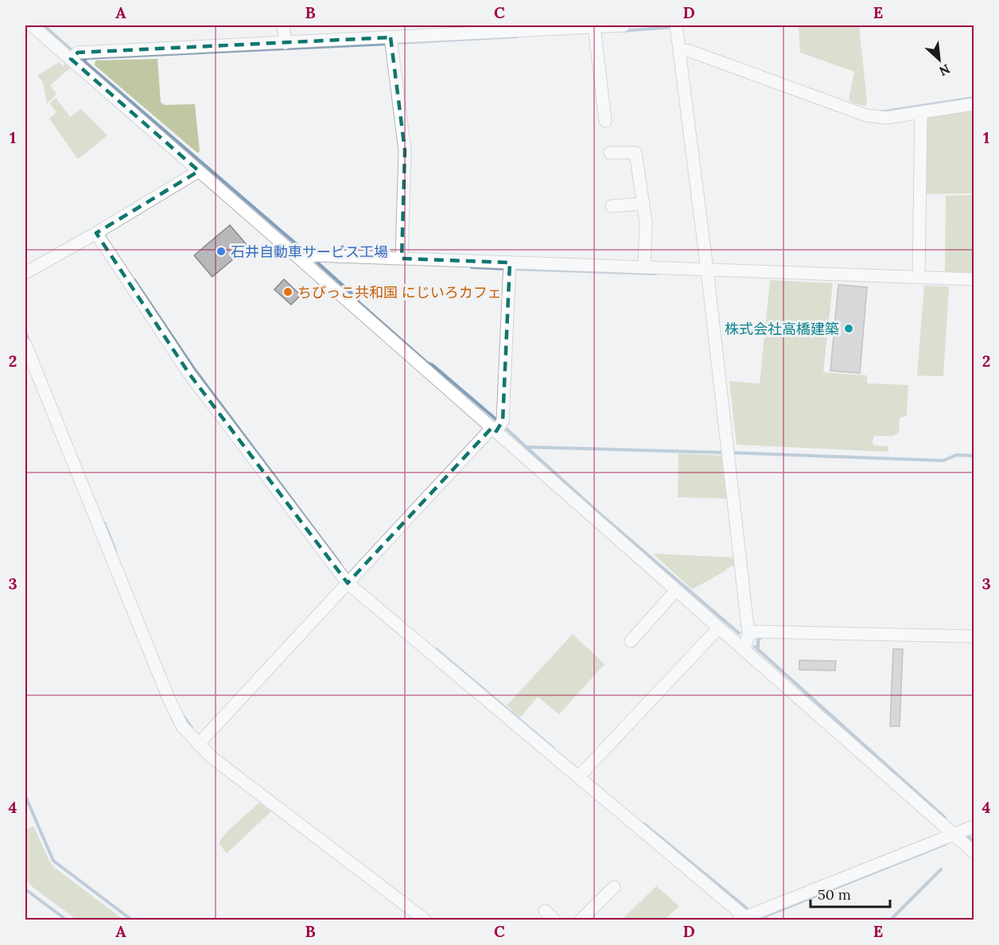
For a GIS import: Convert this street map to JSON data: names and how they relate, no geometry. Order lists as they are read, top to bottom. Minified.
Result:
{"places":["石井自動車サービス工場","ちびっこ共和国 にじいろカフェ","株式会社高橋建築"],"scale_bar":"50 m","north":"bottom right","grid":{"columns":["A","B","C","D","E"],"rows":["1","2","3","4"]}}
